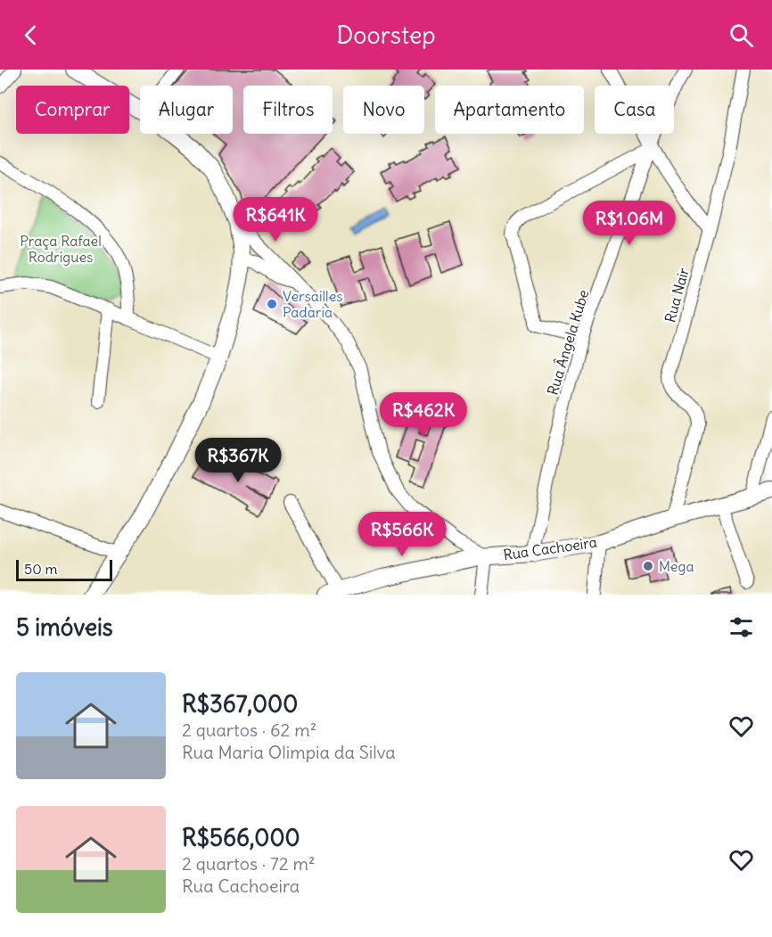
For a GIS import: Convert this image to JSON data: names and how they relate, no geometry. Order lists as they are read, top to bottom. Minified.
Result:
{"streets":{"main road":["Rua Cachoeira"],"street":["Rua Nair","Rua Ângela Kube"]},"crossings":[["Rua Nair","Rua Cachoeira"],["Rua Ângela Kube","Rua Cachoeira"]],"parks":["Praça Rafael Rodrigues"],"places":["Versailles Padaria","Mega"],"scale_bar":"50 m","page":{"header":"Doorstep","chip":["Comprar","Alugar","Filtros","Novo","Apartamento","Casa"],"price":["R$641K","R$1.06M","R$462K","R$367K","R$566K"],"scale":"50 m","heading":"5 imóveis","list":[{"name":"R$367,000","note":"2 quartos · 62 m² · Rua Maria Olimpia da Silva"},{"name":"R$566,000","note":"2 quartos · 72 m² · Rua Cachoeira"}]}}
